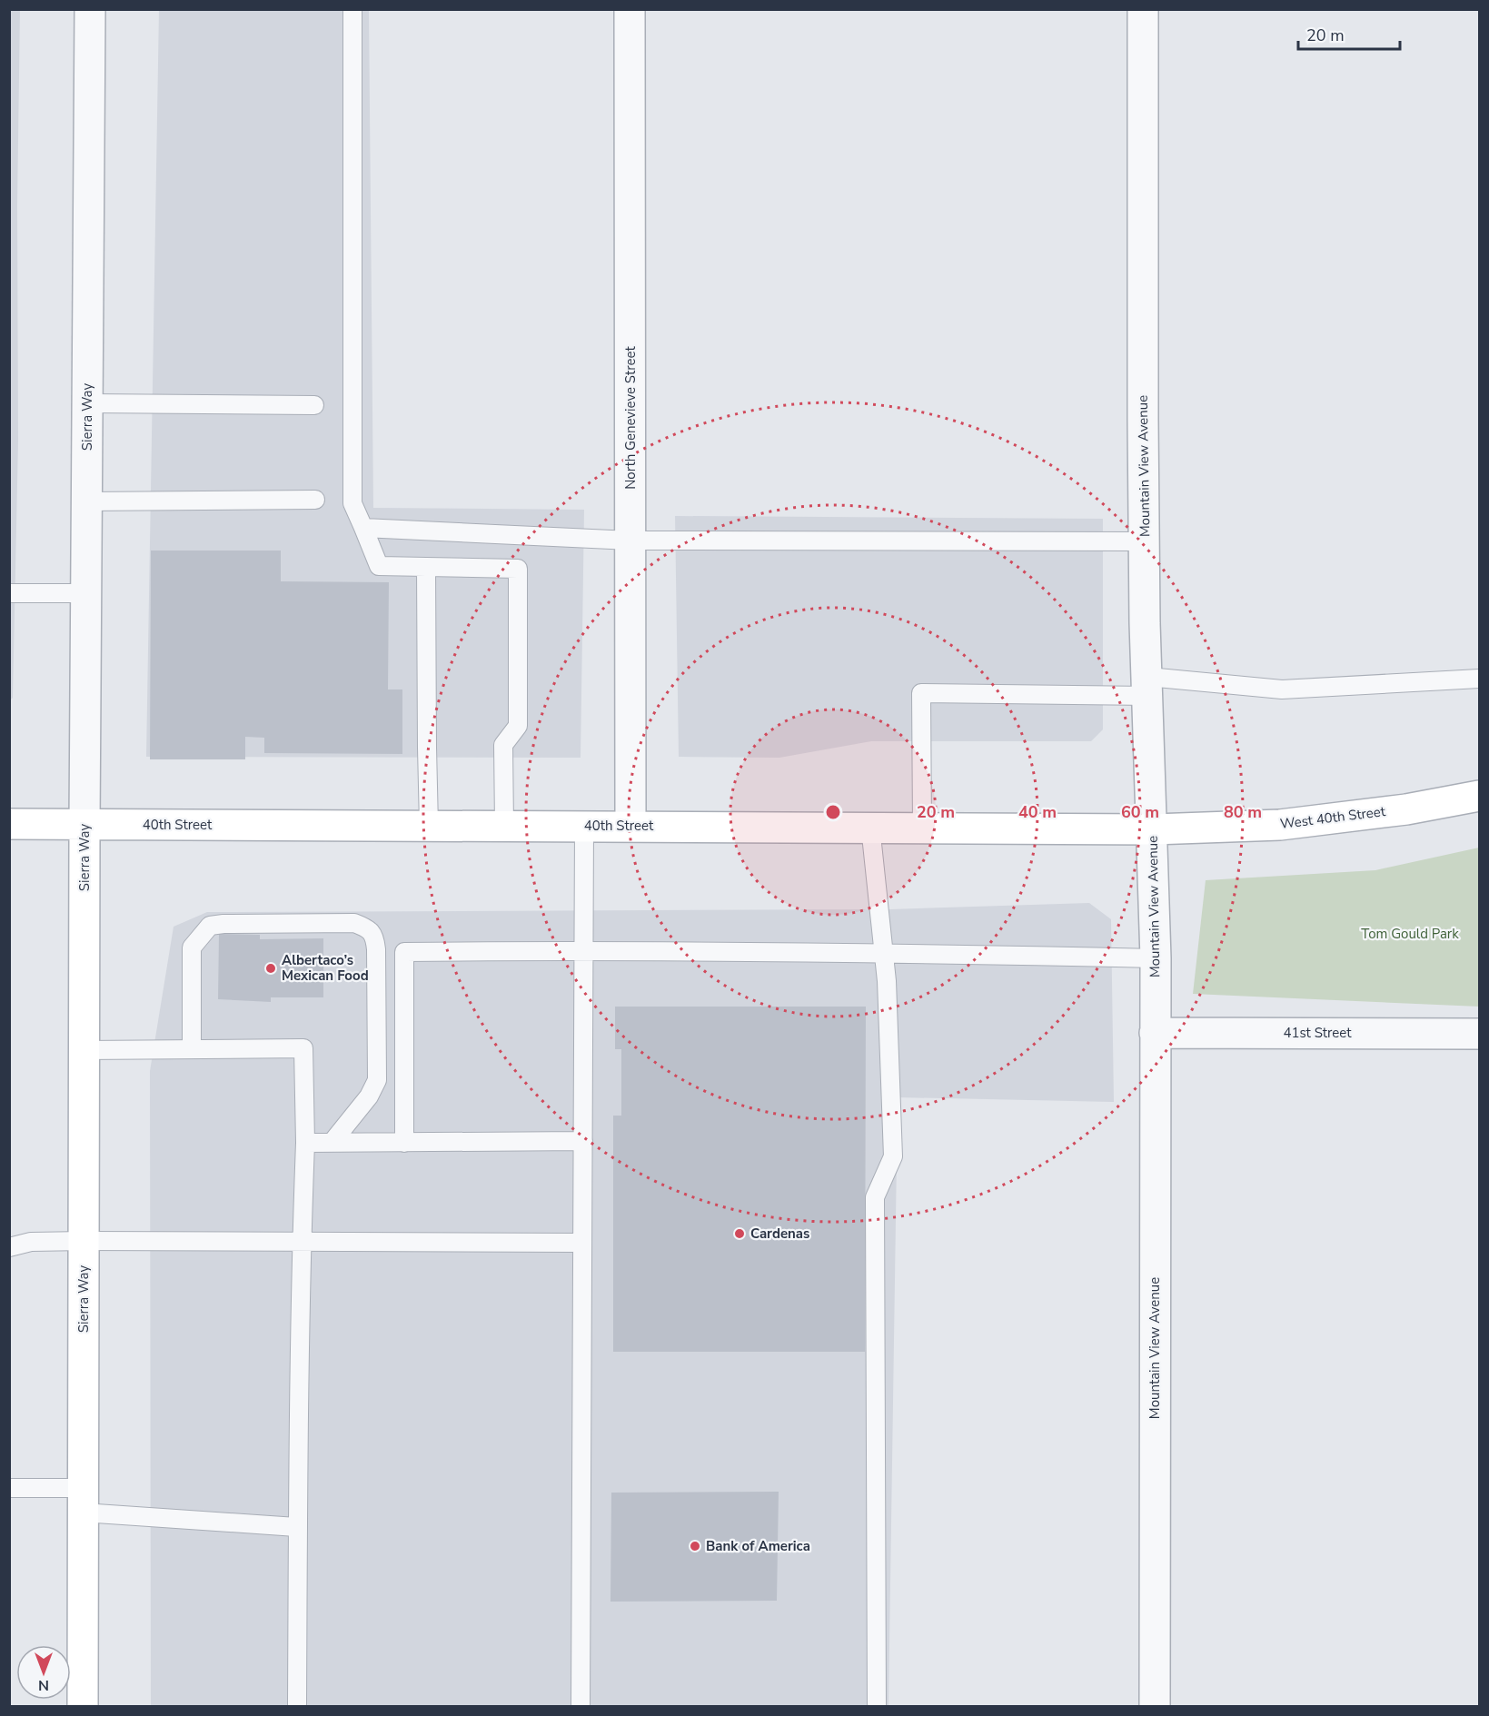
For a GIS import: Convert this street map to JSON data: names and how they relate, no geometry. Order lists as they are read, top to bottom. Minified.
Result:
{"streets":{"main road":["Sierra Way","West 40th Street","40th Street"],"street":["North Genevieve Street","Mountain View Avenue","41st Street"]},"crossings":[["Sierra Way","40th Street"],["North Genevieve Street","40th Street"],["Mountain View Avenue","West 40th Street"],["Mountain View Avenue","40th Street"],["Mountain View Avenue","41st Street"],["West 40th Street","40th Street"]],"parks":["Tom Gould Park"],"places":["Albertaco’s Mexican Food","Cardenas","Bank of America"],"scale_bar":"20 m","north":"bottom","rings":["20 m","40 m","60 m","80 m"]}
